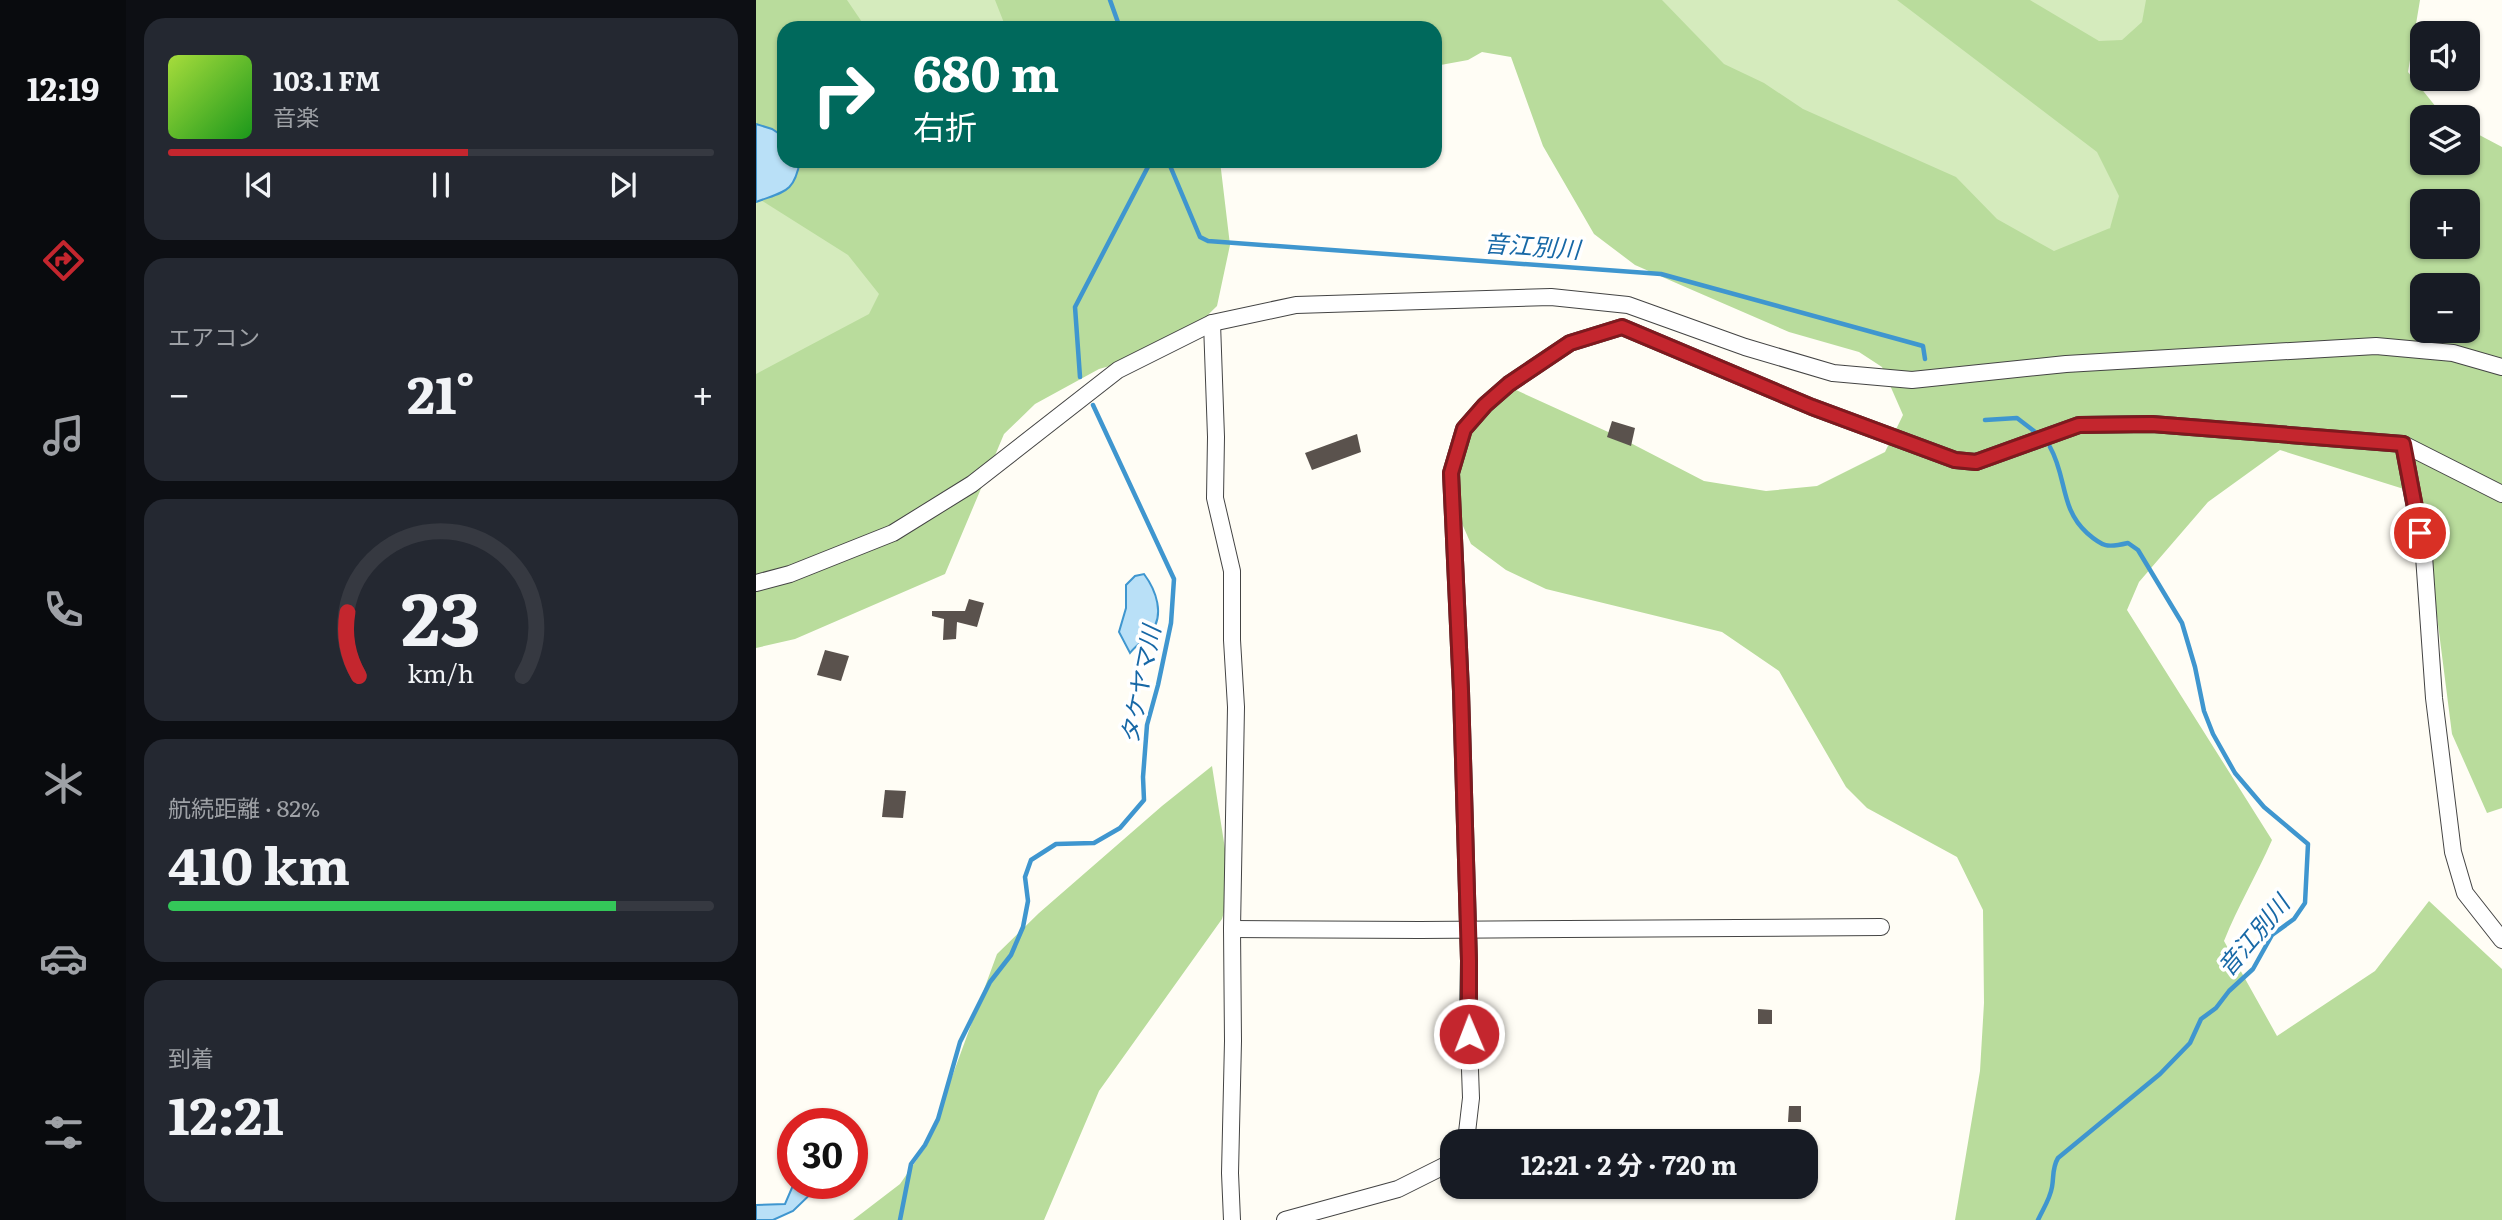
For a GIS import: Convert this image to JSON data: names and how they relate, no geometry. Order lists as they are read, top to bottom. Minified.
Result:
{"water":["音江別川","タケヤマ川"],"page":{"tabs":"12:19","map_buttons":["+","−"],"turn":["680 m","右折"],"song":["103.1 FM","音楽"],"tile":["エアコン",["航続距離 · 82%","410 km"],["到着","12:21"]],"heat":["−","21°","+"],"limit":"30","trip":"12:21 · 2 分 · 720 m","gauge":["23","km/h"]}}
